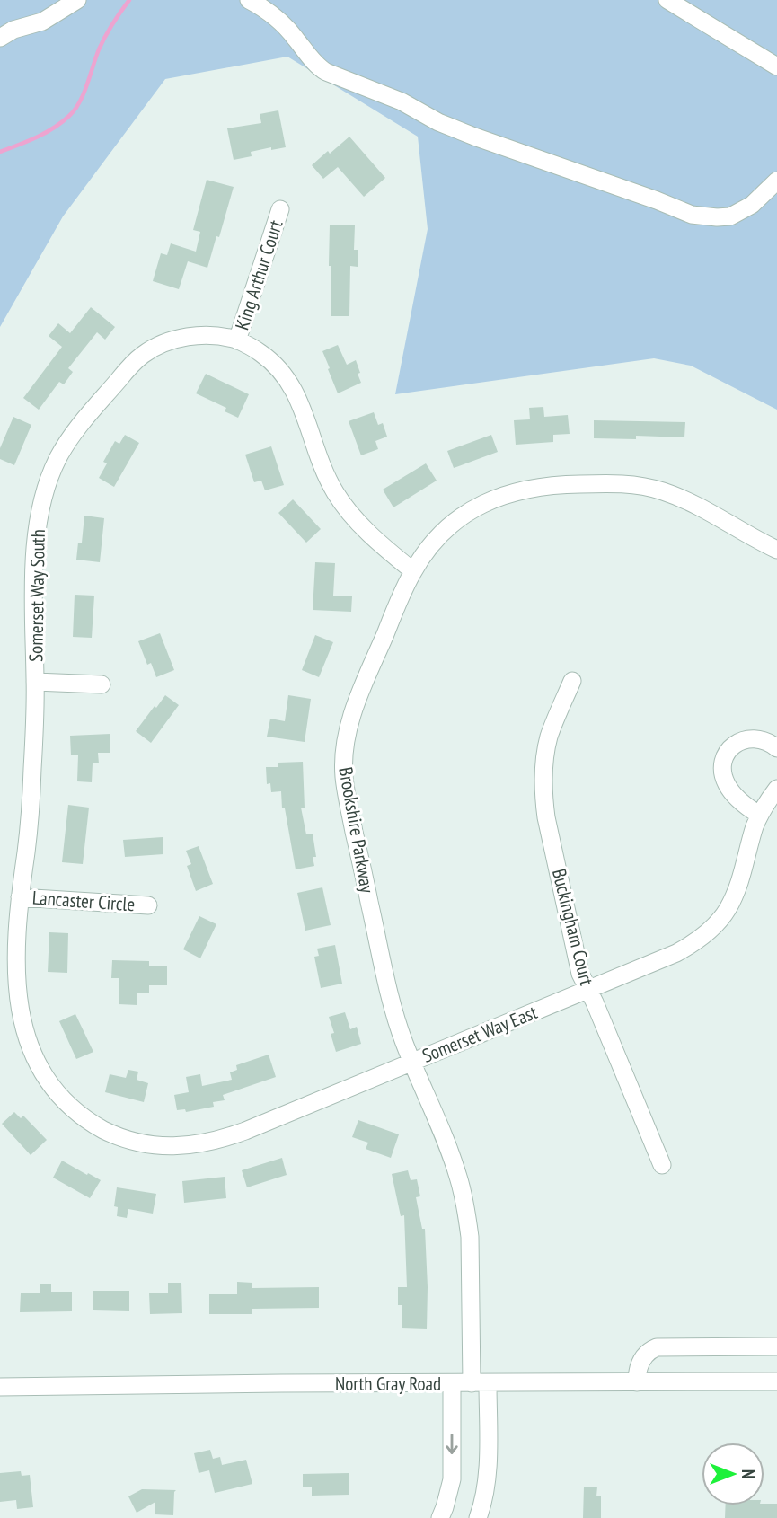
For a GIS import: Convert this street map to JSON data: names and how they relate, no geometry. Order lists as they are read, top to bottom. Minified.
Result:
{"streets":{"street":["King Arthur Court","Somerset Way South","Brookshire Parkway","Lancaster Circle","Buckingham Court","Somerset Way East","North Gray Road"]},"crossings":[["King Arthur Court","Somerset Way South"],["Somerset Way South","Brookshire Parkway"],["Somerset Way South","Lancaster Circle"],["Somerset Way South","Somerset Way East"],["Brookshire Parkway","Somerset Way East"],["Brookshire Parkway","North Gray Road"],["Buckingham Court","Somerset Way East"]],"north":"right"}
